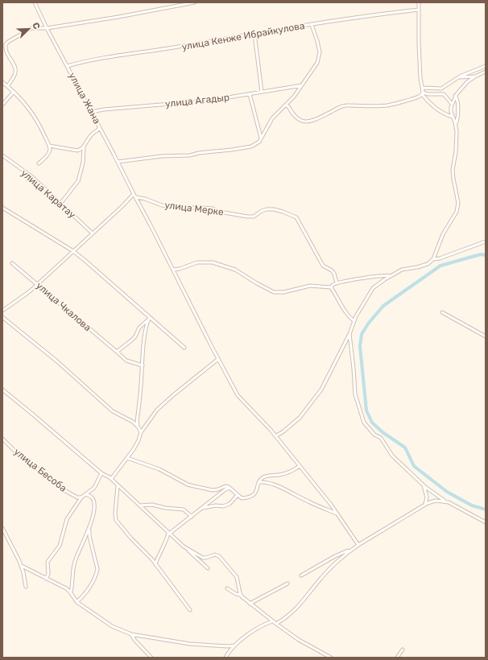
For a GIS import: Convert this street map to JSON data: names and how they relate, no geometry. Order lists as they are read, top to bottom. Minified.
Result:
{"streets":{"street":["улица Кенже Ибрайкулова","улица Жана","улица Агадыр","улица Каратау","улица Мерке","улица Чкалова","улица Бесоба"]},"crossings":[["улица Кенже Ибрайкулова","улица Жана"],["улица Жана","улица Агадыр"],["улица Жана","улица Мерке"]],"north":"top right"}
